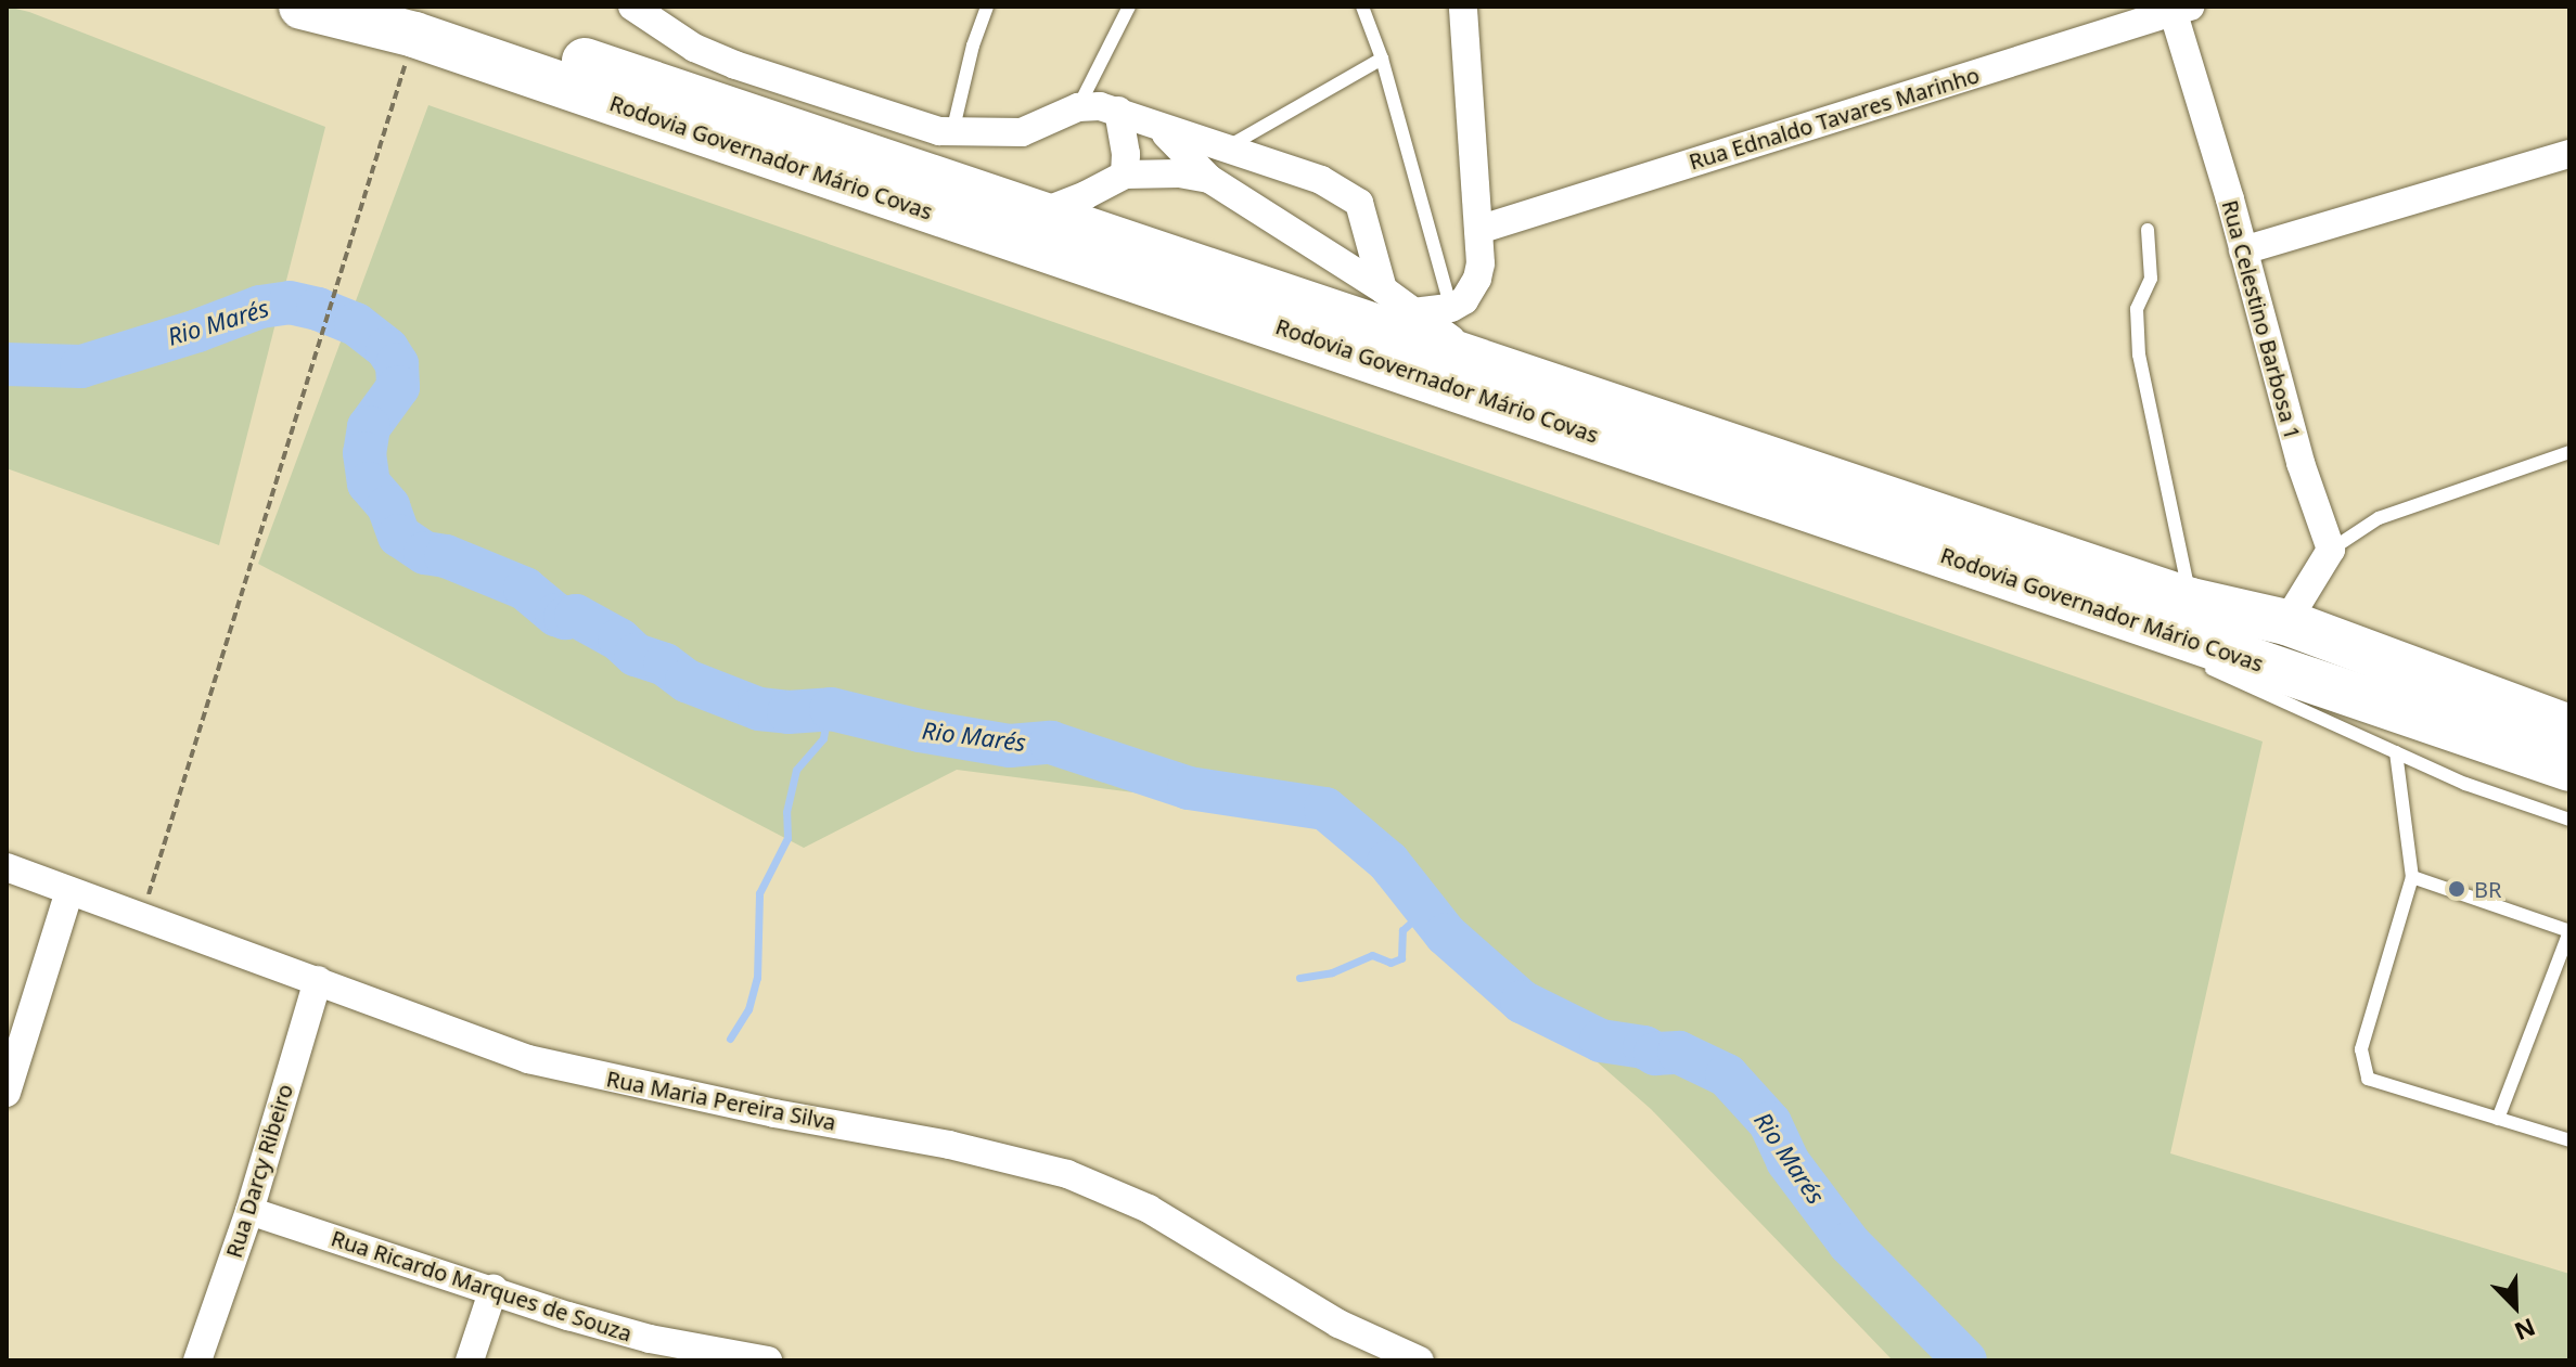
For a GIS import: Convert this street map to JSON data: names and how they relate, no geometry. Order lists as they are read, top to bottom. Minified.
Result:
{"streets":{"highway":["Rodovia Governador Mário Covas"],"street":["Rua Ednaldo Tavares Marinho","Rua Celestino Barbosa 1","Rua Maria Pereira Silva","Rua Darcy Ribeiro","Rua Ricardo Marques de Souza"]},"crossings":[["Rua Ednaldo Tavares Marinho","Rua Celestino Barbosa 1"],["Rua Maria Pereira Silva","Rua Darcy Ribeiro"],["Rua Darcy Ribeiro","Rua Ricardo Marques de Souza"]],"water":["Rio Marés"],"places":["BR"],"north":"bottom right"}
